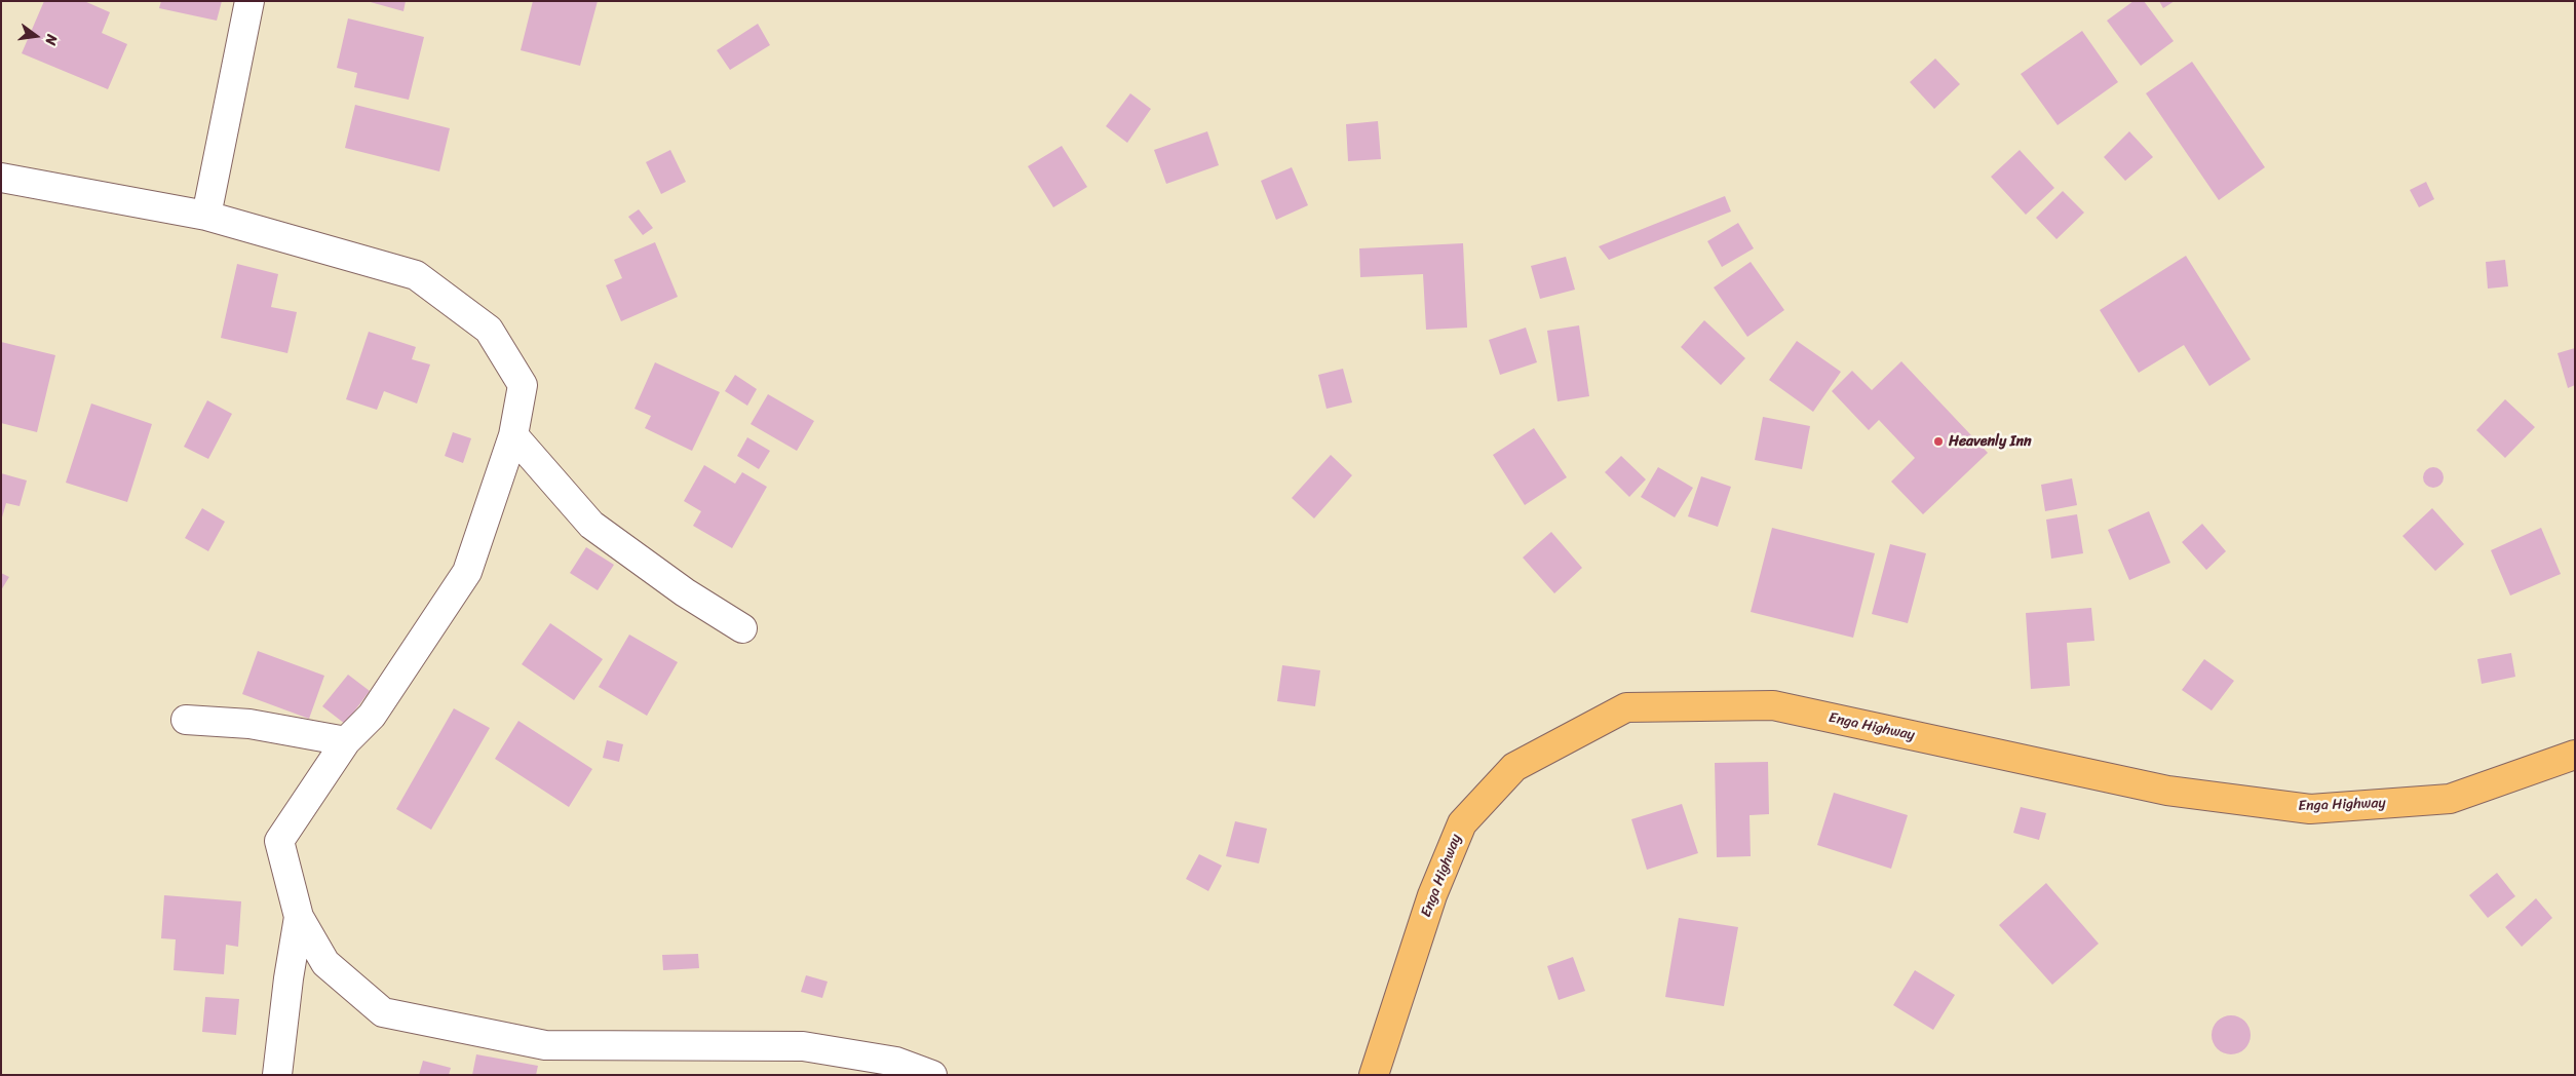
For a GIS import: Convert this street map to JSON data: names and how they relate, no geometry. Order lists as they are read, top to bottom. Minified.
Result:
{"streets":{"main road":["Enga Highway"]},"places":["Heavenly Inn"],"north":"right"}
